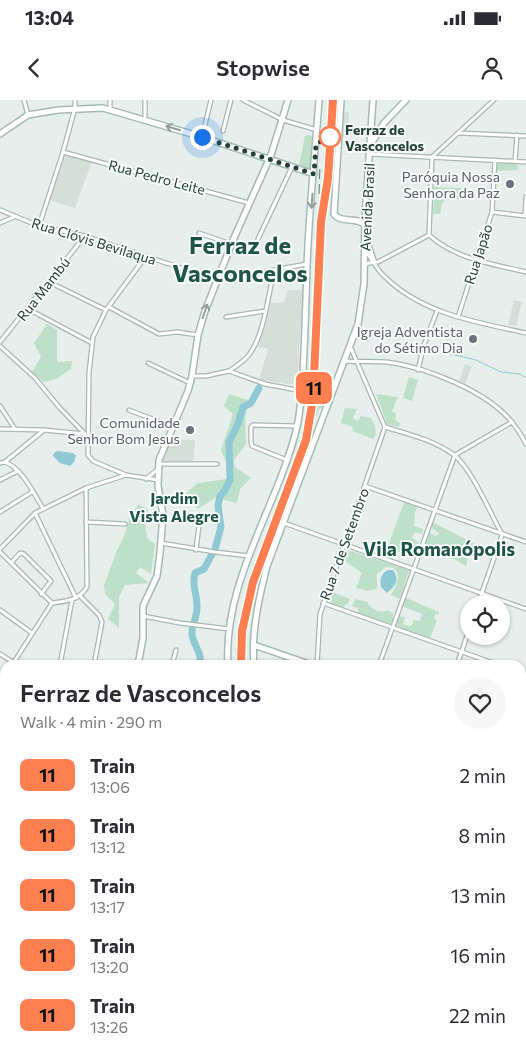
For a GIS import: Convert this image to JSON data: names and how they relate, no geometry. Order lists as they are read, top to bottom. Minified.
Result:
{"streets":{"main road":["Avenida Brasil"],"street":["Rua Pedro Leite","Rua Clóvis Bevilaqua","Rua Japão","Rua Mambú","Rua 7 de Setembro"]},"crossings":[["Rua Clóvis Bevilaqua","Rua Mambú"]],"districts":["Ferraz de Vasconcelos","Jardim Vista Alegre","Vila Romanópolis"],"places":["Ferraz de Vasconcelos","Paróquia Nossa Senhora da Paz","Igreja Adventista do Sétimo Dia","Comunidade Senhor Bom Jesus"],"page":{"status":"13:04","header":"Stopwise","on_map":"11","heading":["Ferraz de Vasconcelos","Walk · 4 min · 290 m"],"list":[{"mark":"11","name":"Train","note":"13:06","value":"2 min"},{"mark":"11","name":"Train","note":"13:12","value":"8 min"},{"mark":"11","name":"Train","note":"13:17","value":"13 min"},{"mark":"11","name":"Train","note":"13:20","value":"16 min"},{"mark":"11","name":"Train","note":"13:26","value":"22 min"}]}}
